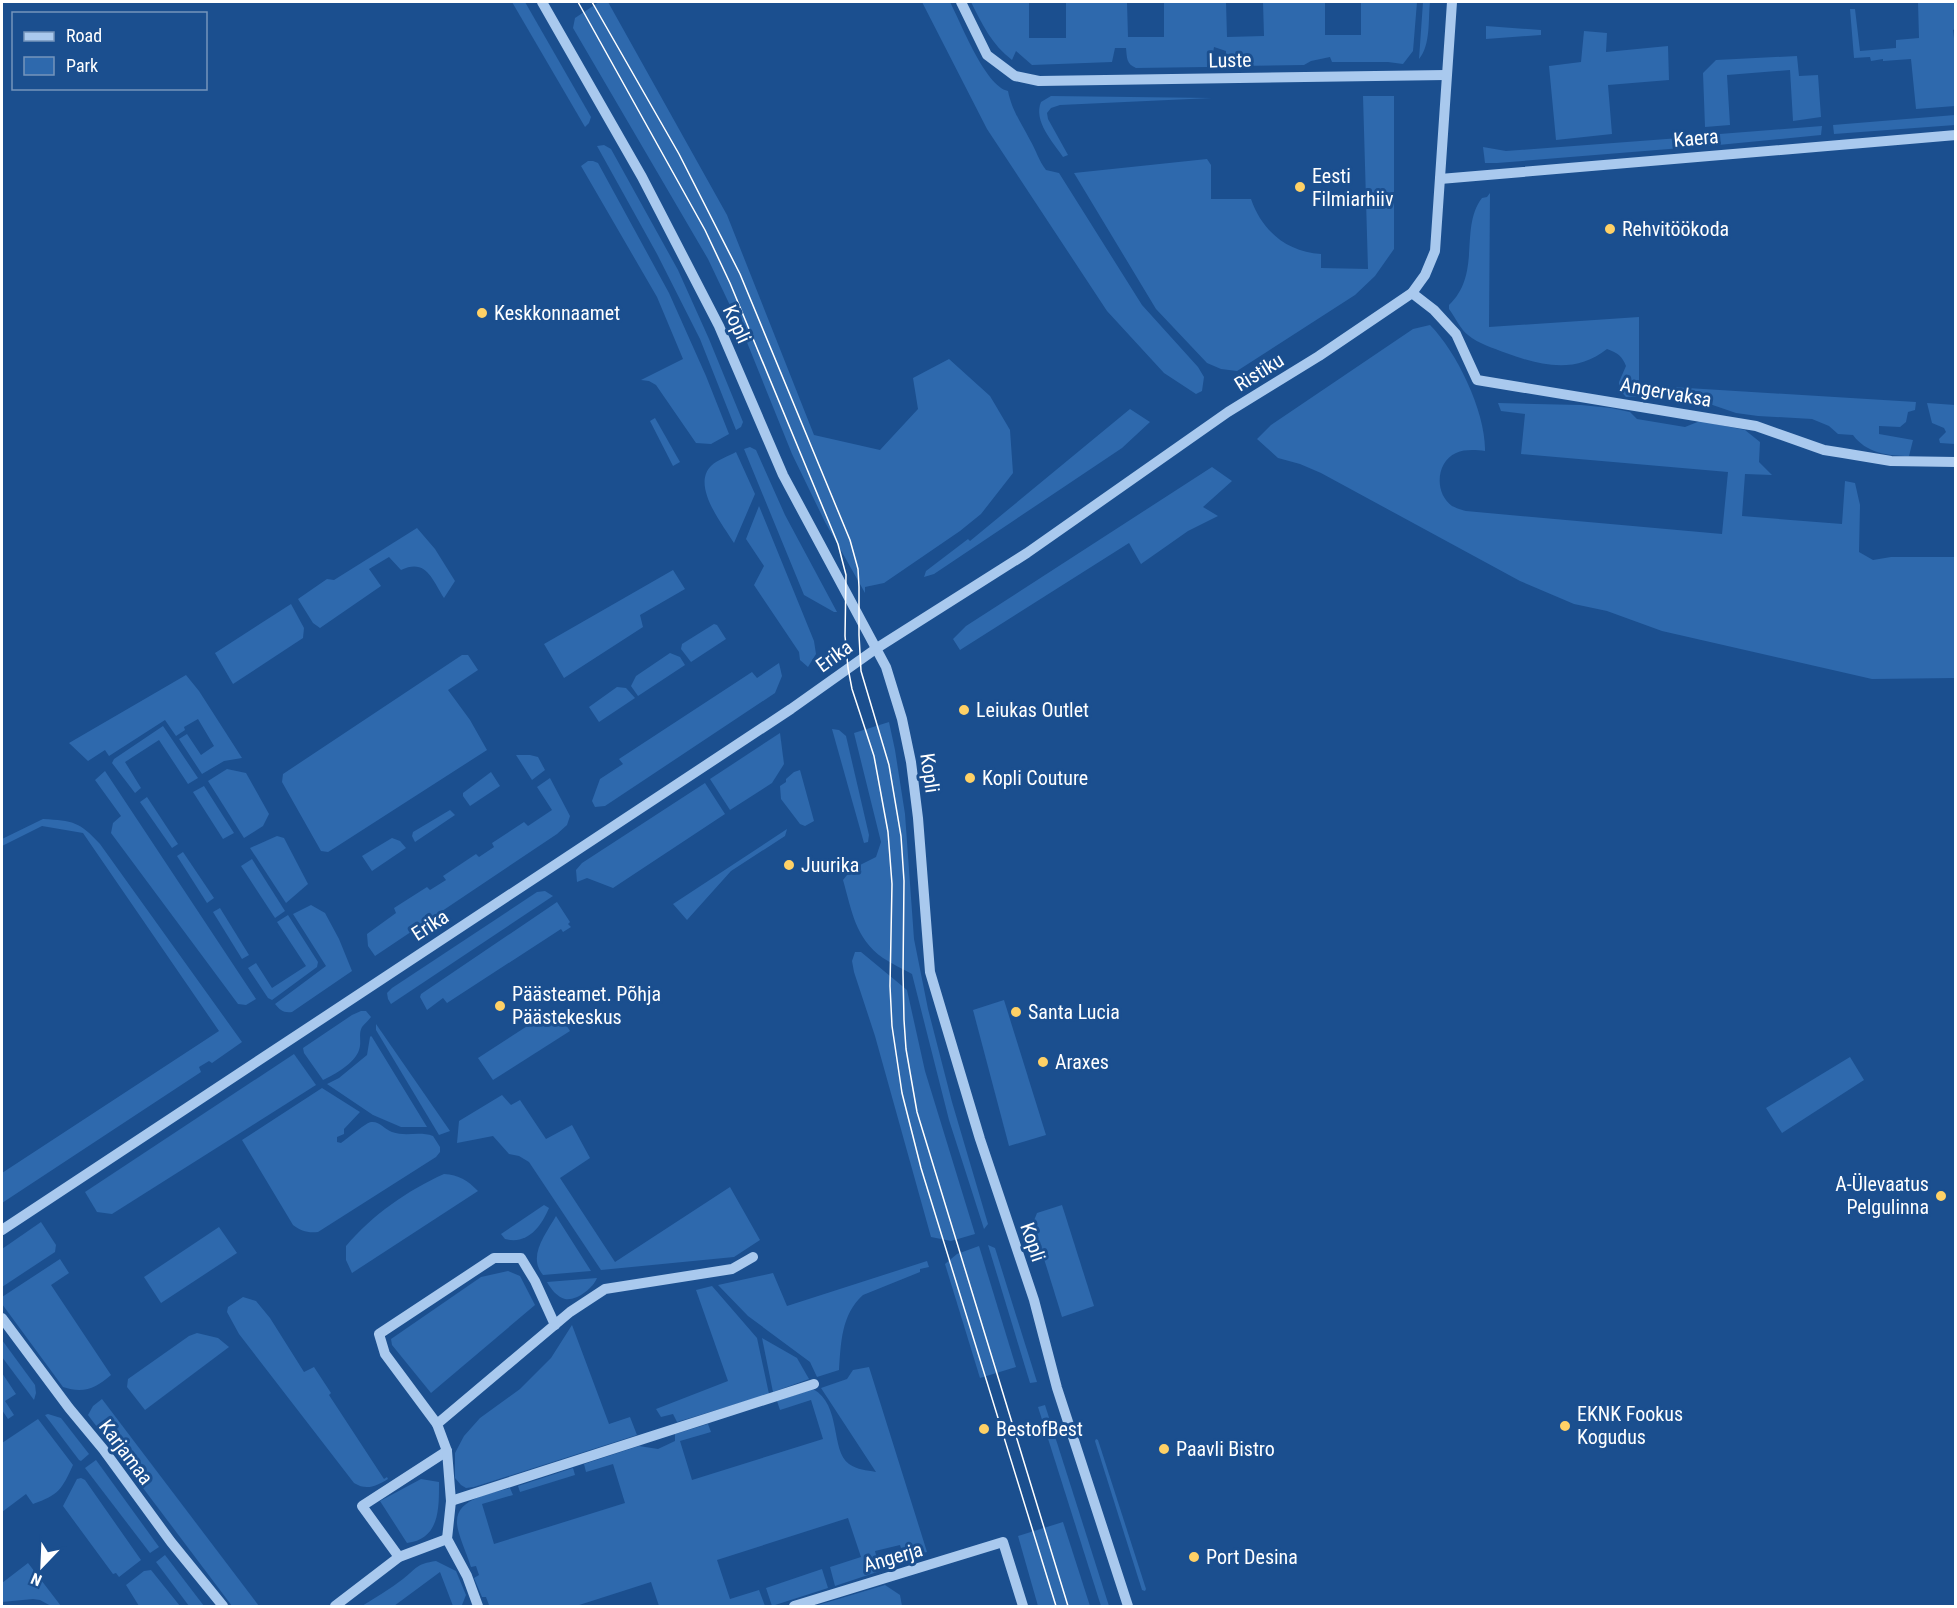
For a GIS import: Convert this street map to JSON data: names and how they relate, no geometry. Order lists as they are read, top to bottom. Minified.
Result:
{"streets":{"street":["Luste","Kaera","Kopli","Ristiku","Angervaksa","Erika","Karjamaa","Angerja"]},"crossings":[["Luste","Ristiku"],["Kaera","Ristiku"],["Kopli","Ristiku"],["Kopli","Erika"],["Ristiku","Angervaksa"],["Ristiku","Erika"]],"places":["Eesti Filmiarhiiv","Rehvitöökoda","Keskkonnaamet","Leiukas Outlet","Kopli Couture","Juurika","Päästeamet. Põhja Päästekeskus","Santa Lucia","Araxes","A-Ülevaatus Pelgulinna","EKNK Fookus Kogudus","BestofBest","Paavli Bistro","Port Desina"],"legend":["Road","Park"],"north":"bottom left"}
